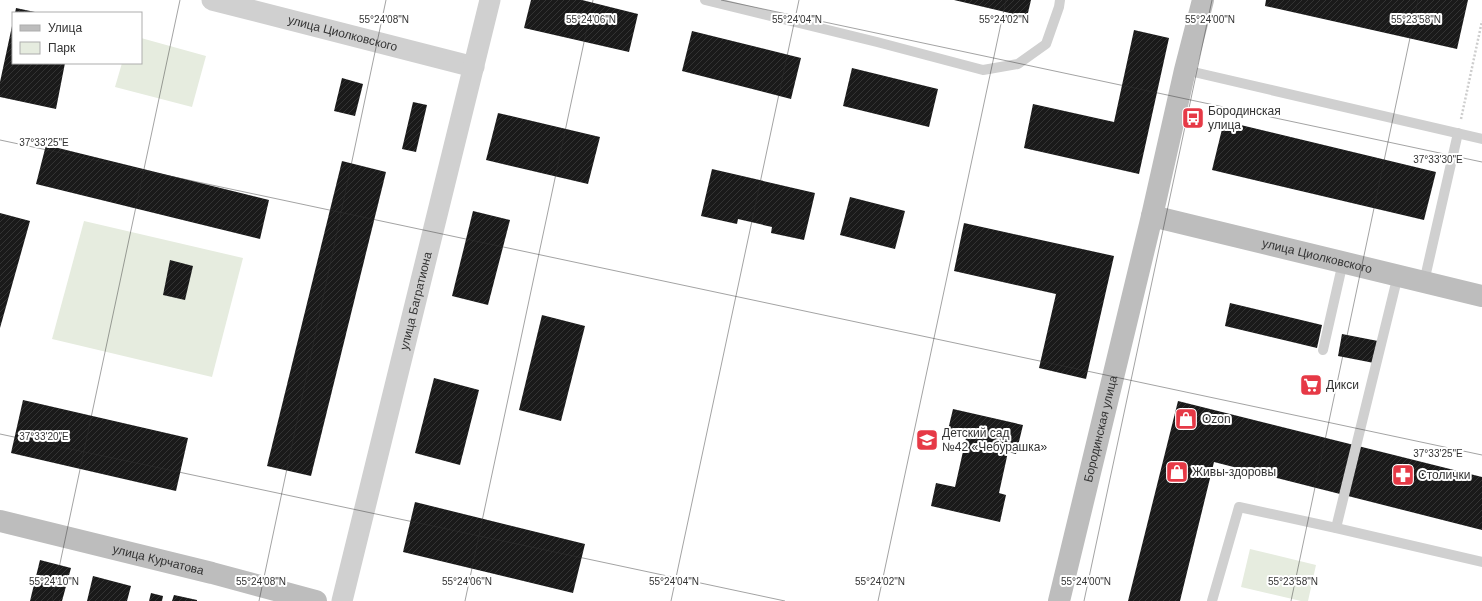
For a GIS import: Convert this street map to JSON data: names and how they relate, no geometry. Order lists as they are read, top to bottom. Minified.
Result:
{"streets":{"street":["улица Циолковского","улица Багратиона","Бородинская улица","улица Курчатова"]},"crossings":[["улица Циолковского","улица Багратиона"],["улица Циолковского","Бородинская улица"]],"places":{"bus stop":["Бородинская улица"],"supermarket":["Дикси"],"shop":["Ozon","Живы-здоровы"],"school or university":["Детский сад №42 «Чебурашка»"],"pharmacy":["Столички"]},"legend":["Улица","Парк"],"coordinates":["55°24'08\"N","55°24'06\"N","55°24'04\"N","55°24'02\"N","55°24'00\"N","55°23'58\"N","37°33'25\"E","37°33'30\"E","37°33'20\"E","55°24'10\"N"]}
